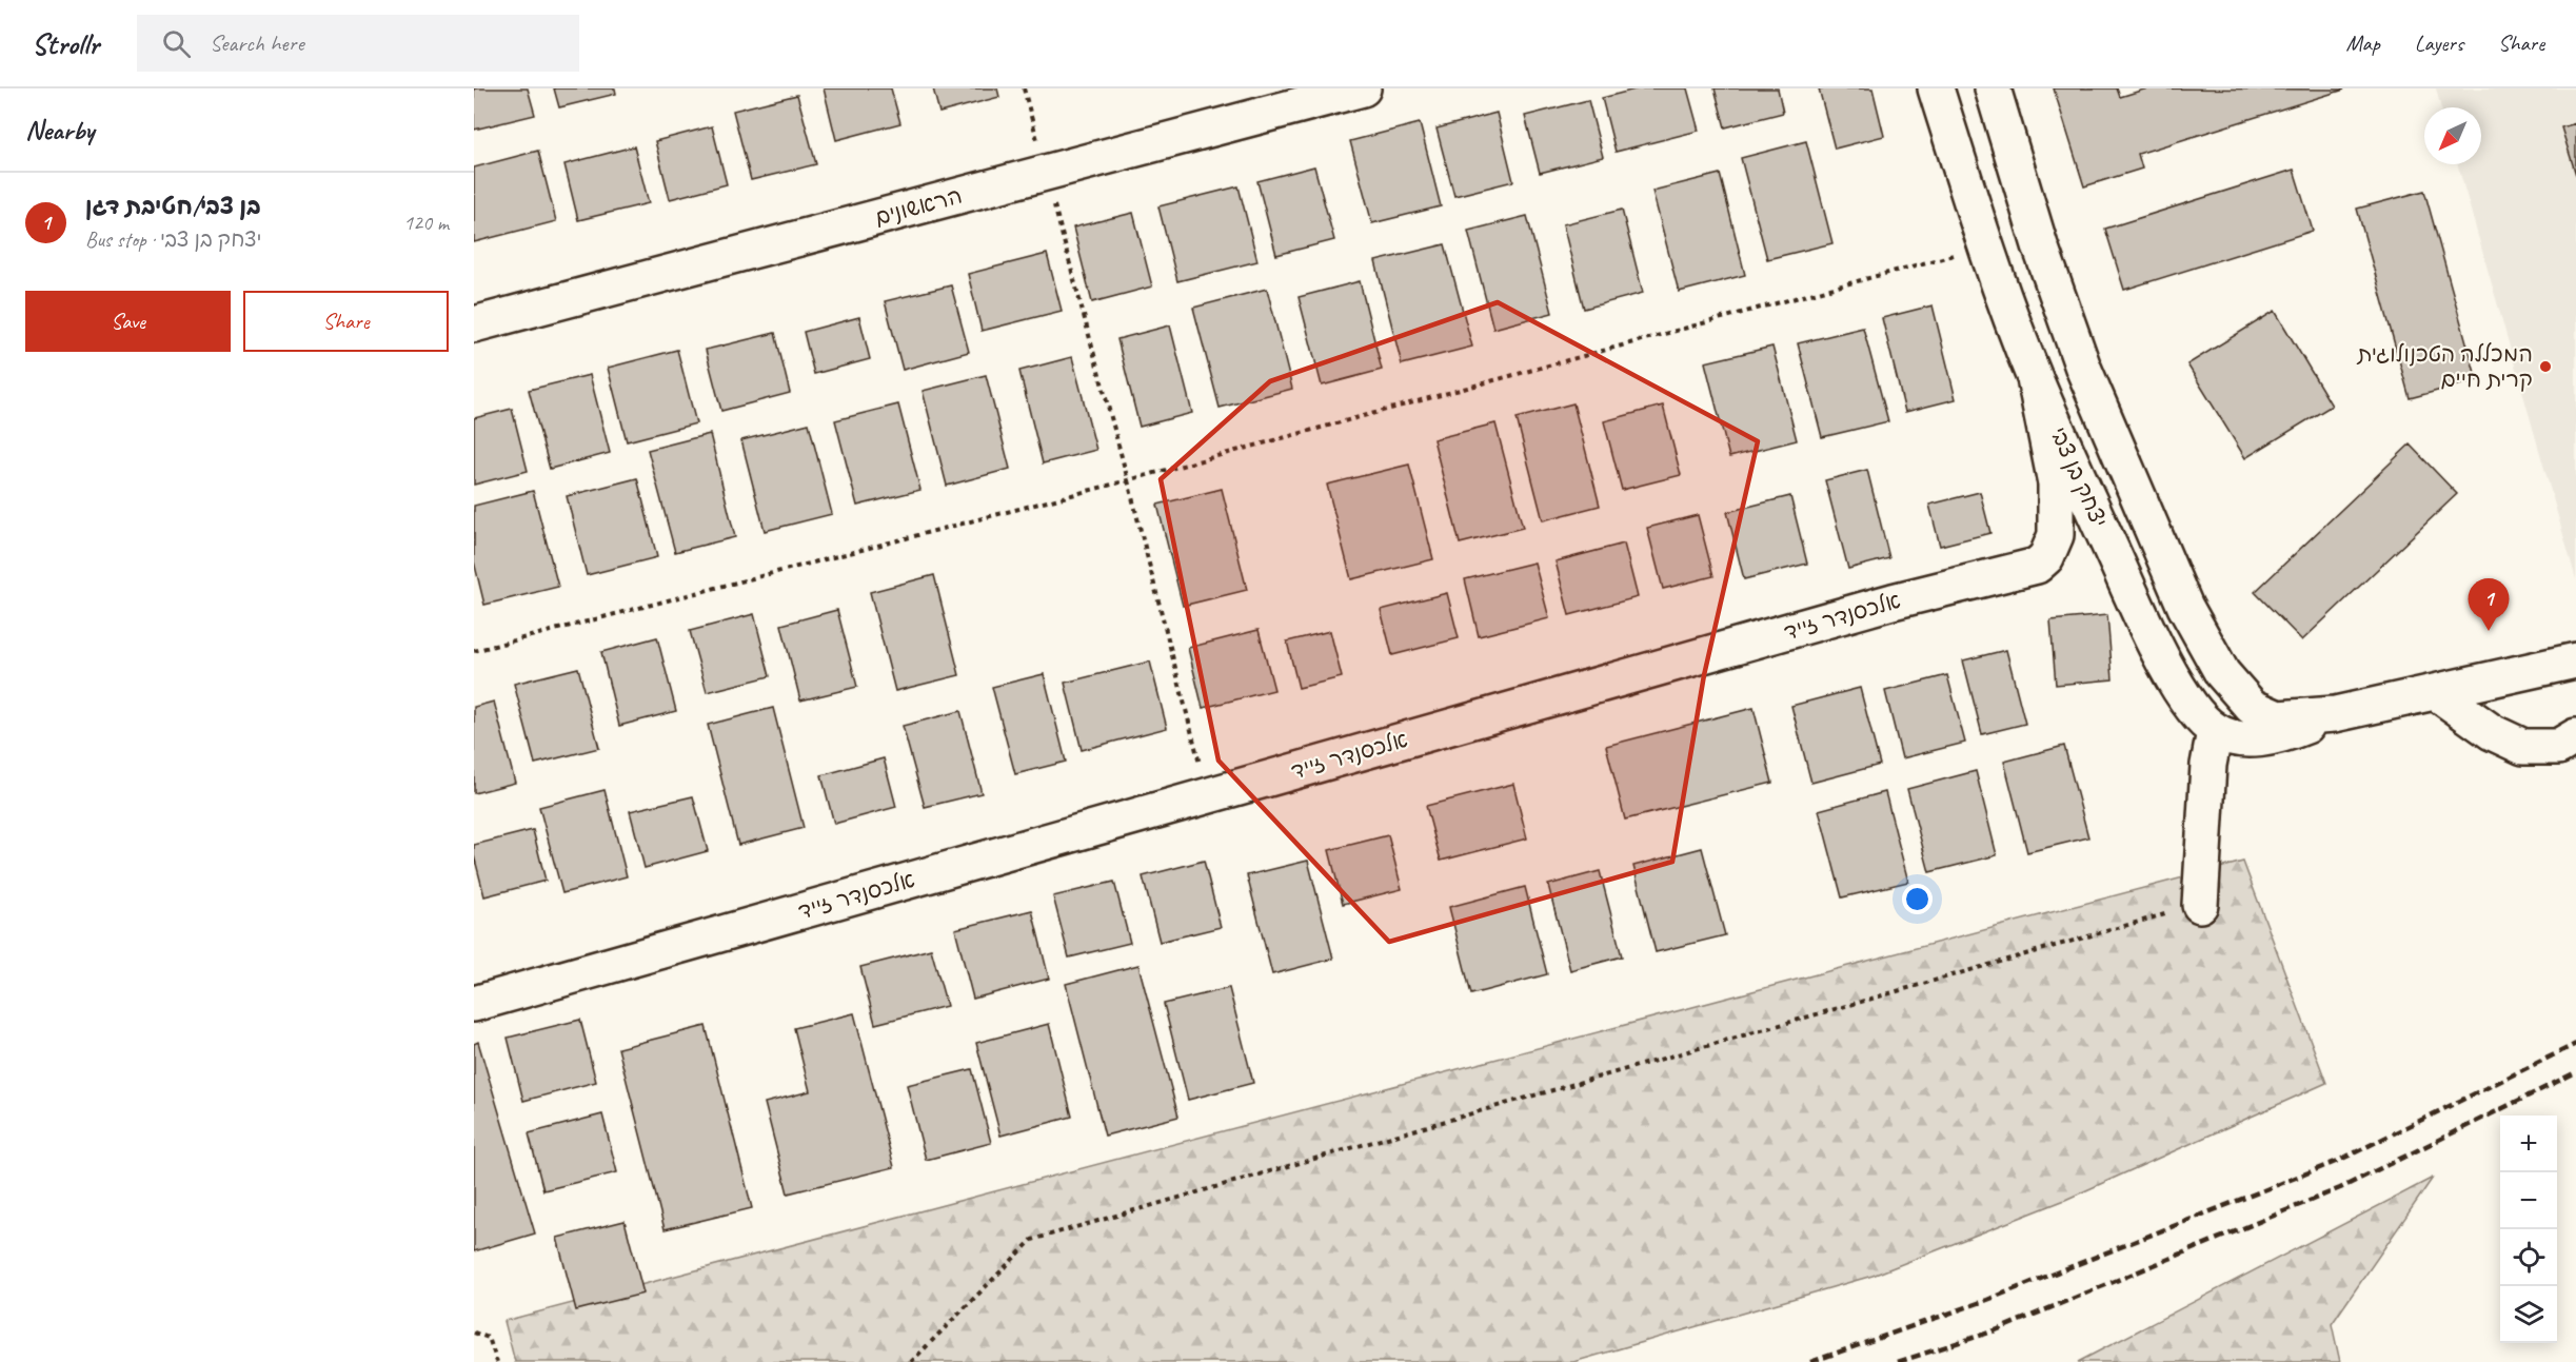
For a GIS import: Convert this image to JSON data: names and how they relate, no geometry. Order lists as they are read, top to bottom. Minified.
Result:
{"streets":{"street":["הראשונים","יצחק בן צבי","אלכסנדר זייד"]},"crossings":[["יצחק בן צבי","אלכסנדר זייד"]],"places":["המכללה הטכנולוגית קרית חיים"],"north":"bottom left","page":{"header":"Strollr","search":"Search here","nav":["Map","Layers","Share"],"heading":"Nearby","list":[{"mark":"1","name":"בן צבי/חטיבת דגן","note":"Bus stop · יצחק בן צבי","value":"120 m"}],"buttons":["Save","Share"],"pins":"1","map_buttons":["+","−"]}}
